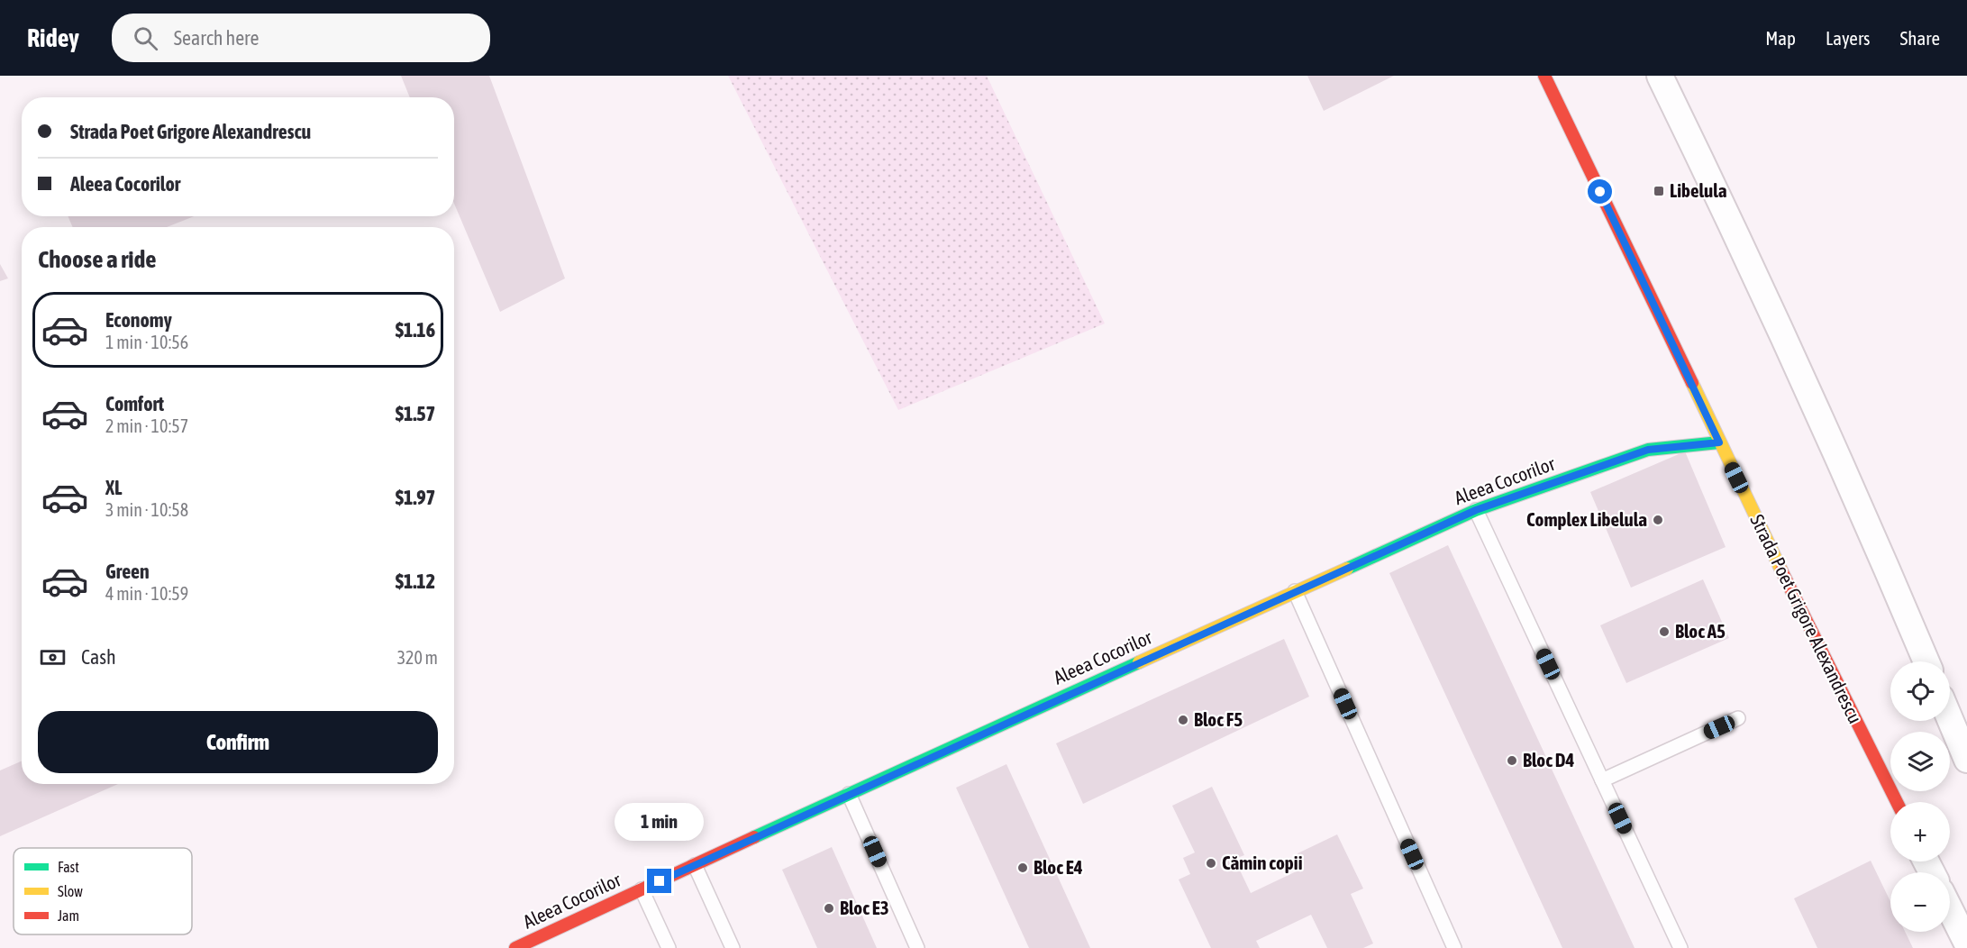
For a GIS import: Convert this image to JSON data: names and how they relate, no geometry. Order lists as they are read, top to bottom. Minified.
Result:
{"streets":{"street":["Aleea Cocorilor","Strada Poet Grigore Alexandrescu"]},"crossings":[["Aleea Cocorilor","Strada Poet Grigore Alexandrescu"]],"places":{"transit":["Libelula"],"other":["Complex Libelula","Bloc A5","Bloc F5","Bloc D4","Cămin copii","Bloc E4","Bloc E3"]},"legend":["Fast","Slow","Jam"],"page":{"header":"Ridey","search":"Search here","nav":["Map","Layers","Share"],"banner":["Strada Poet Grigore Alexandrescu","Aleea Cocorilor"],"heading":"Choose a ride","list":[{"name":"Economy","note":"1 min · 10:56","value":"$1.16"},{"name":"Comfort","note":"2 min · 10:57","value":"$1.57"},{"name":"XL","note":"3 min · 10:58","value":"$1.97"},{"name":"Green","note":"4 min · 10:59","value":"$1.12"}],"pay":["Cash","320 m"],"map_buttons":["+","−"],"buttons":"Confirm","bubble":"1 min"}}
